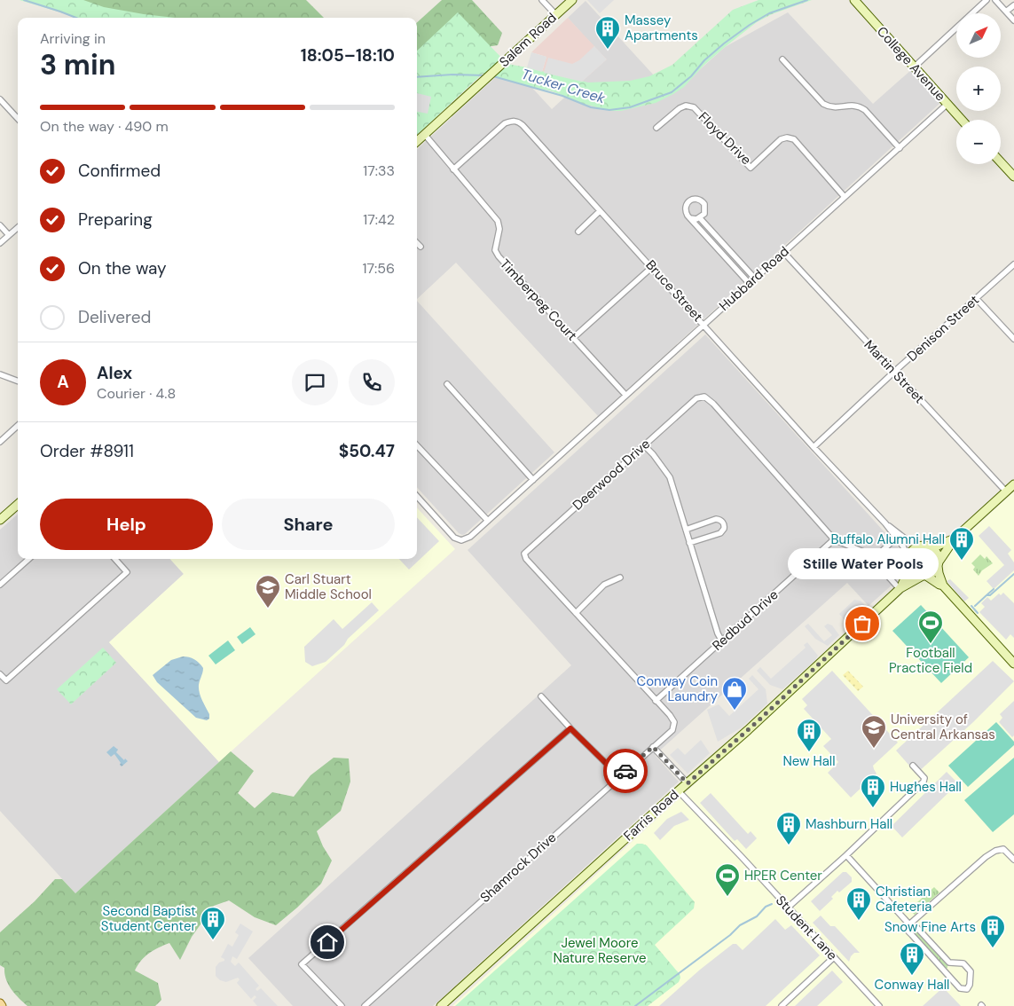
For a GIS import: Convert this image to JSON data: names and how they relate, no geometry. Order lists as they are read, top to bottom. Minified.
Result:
{"streets":{"street":["Salem Road","College Avenue","Floyd Drive","Hubbard Road","Bruce Street","Timberpeg Court","Denison Street","Martin Street","Deerwood Drive","Redbud Drive","Farris Road","Shamrock Drive","Student Lane"]},"crossings":[["Salem Road","Timberpeg Court"],["College Avenue","Hubbard Road"],["Floyd Drive","Hubbard Road"],["Hubbard Road","Bruce Street"],["Hubbard Road","Timberpeg Court"],["Hubbard Road","Martin Street"],["Bruce Street","Timberpeg Court"],["Bruce Street","Denison Street"],["Bruce Street","Farris Road"],["Denison Street","Martin Street"],["Deerwood Drive","Redbud Drive"],["Redbud Drive","Shamrock Drive"],["Farris Road","Student Lane"]],"water":["Tucker Creek"],"parks":["Jewel Moore Nature Reserve"],"places":{"building":["Massey Apartments","Buffalo Alumni Hall","New Hall","Hughes Hall","Mashburn Hall","Christian Cafeteria","Second Baptist Student Center","Snow Fine Arts","Conway Hall"],"school or university":["Carl Stuart Middle School","University of Central Arkansas"],"other":["Stille Water Pools"],"sports":["Football Practice Field","HPER Center"],"shop":["Conway Coin Laundry"]},"north":"top right","page":{"map_buttons":["+","−"],"heading":["3 min","Arriving in","18:05–18:10"],"panel":["Alex","Courier · 4.8","Order #8911","$50.47"],"bar":"On the way · 490 m","list":[["Confirmed","17:33"],["Preparing","17:42"],["On the way","17:56"],"Delivered"],"round":"A","buttons":["Help","Share"],"bubble":"Stille Water Pools"}}
